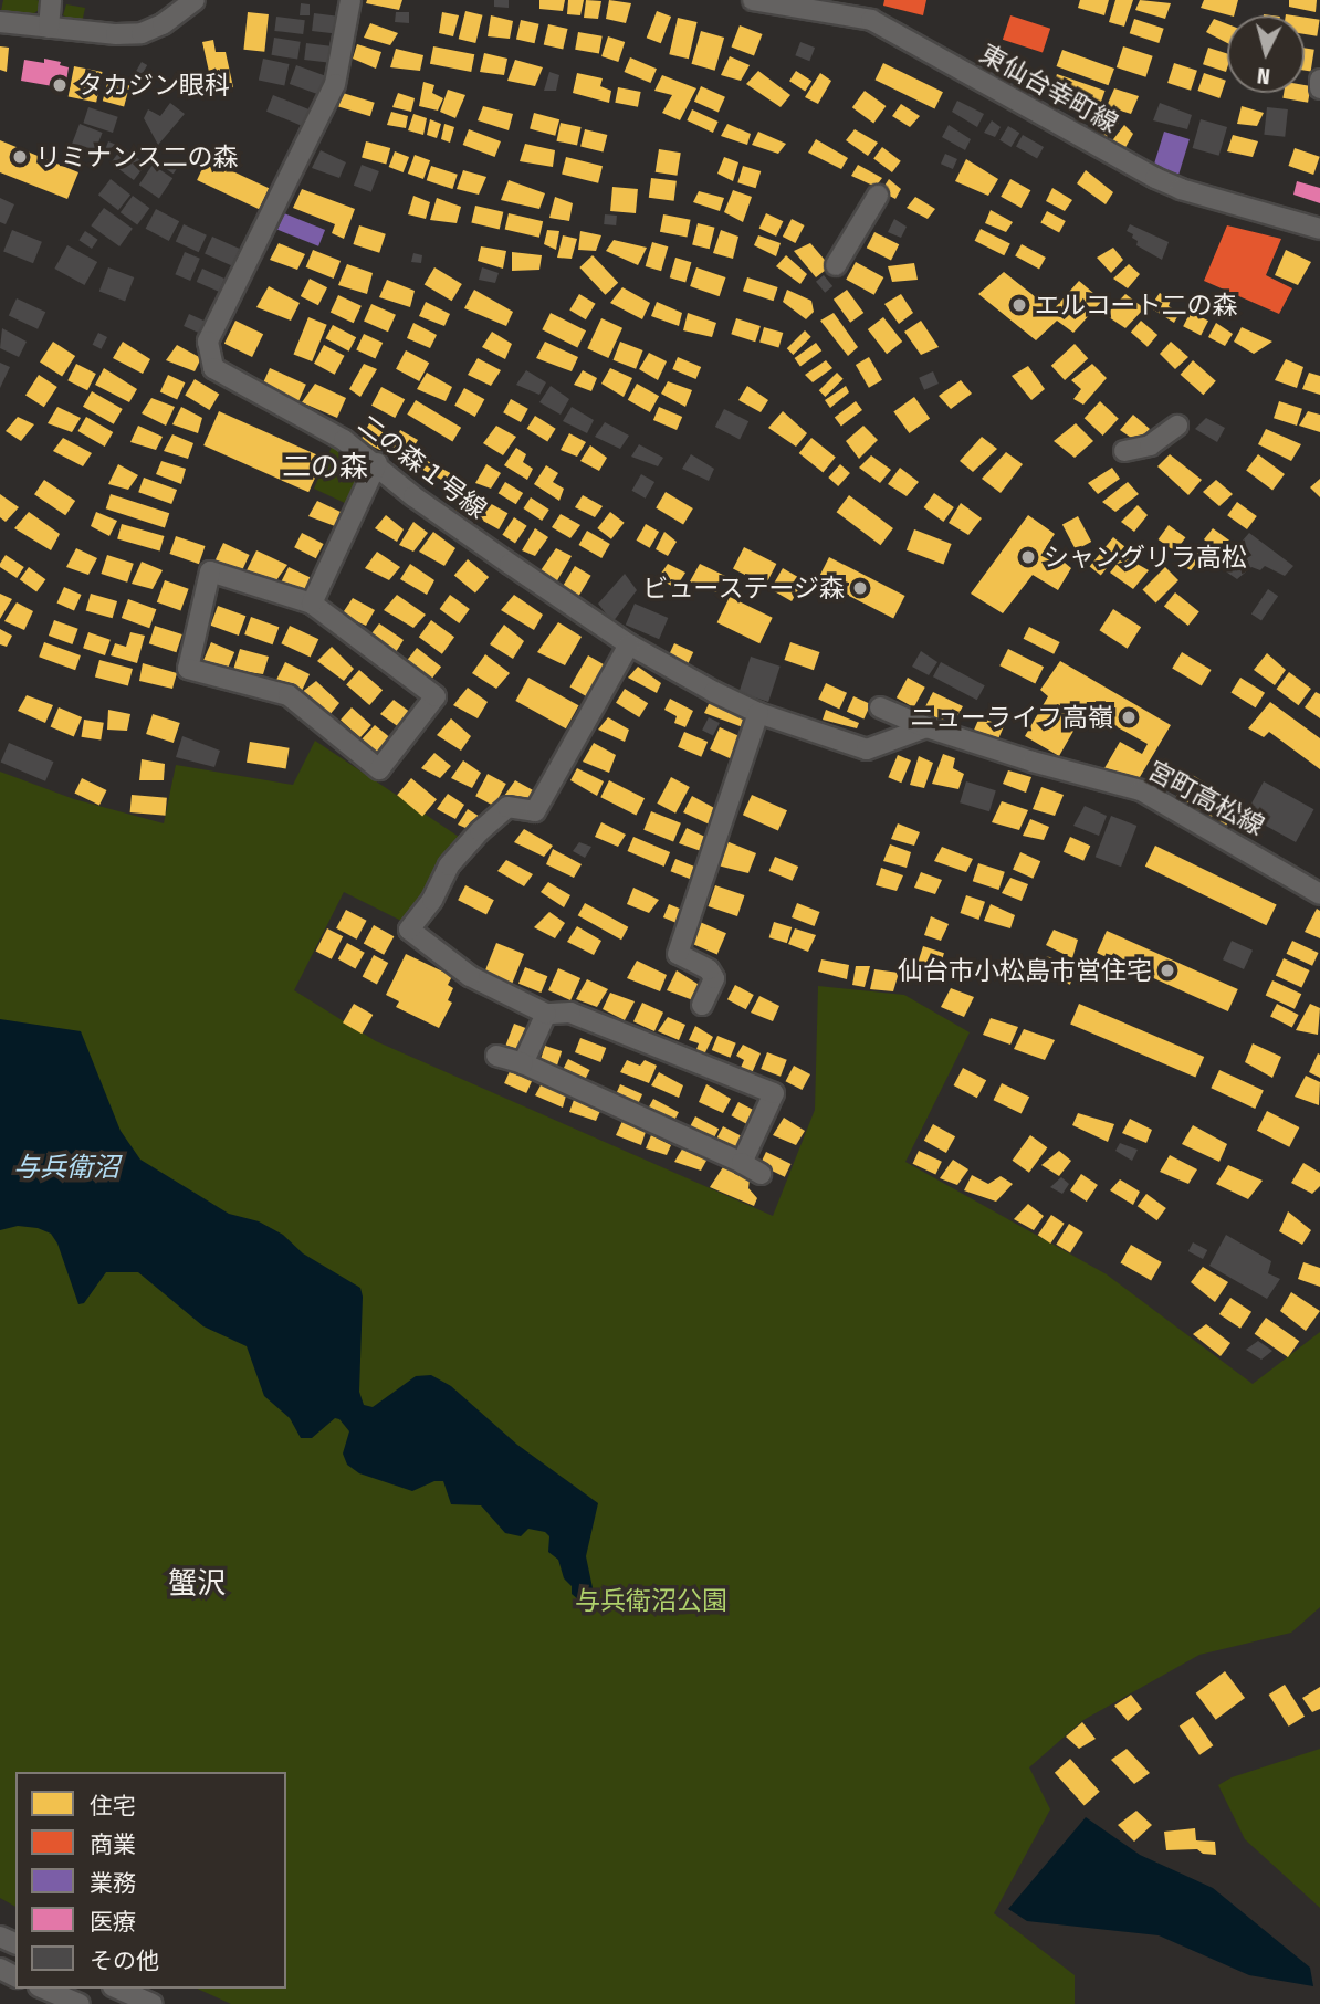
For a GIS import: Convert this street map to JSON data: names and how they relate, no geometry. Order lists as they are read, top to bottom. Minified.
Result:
{"streets":{"street":["東仙台幸町線","二の森１号線","宮町高松線"]},"crossings":[["二の森１号線","宮町高松線"]],"districts":["二の森","蟹沢"],"water":["与兵衛沼"],"parks":["与兵衛沼公園"],"places":["タカジン眼科","リミナンス二の森","エルコート二の森","シャングリラ高松","ビューステージ森","ニューライフ高嶺","仙台市小松島市営住宅"],"legend":["住宅","商業","業務","医療","その他"],"north":"bottom"}
